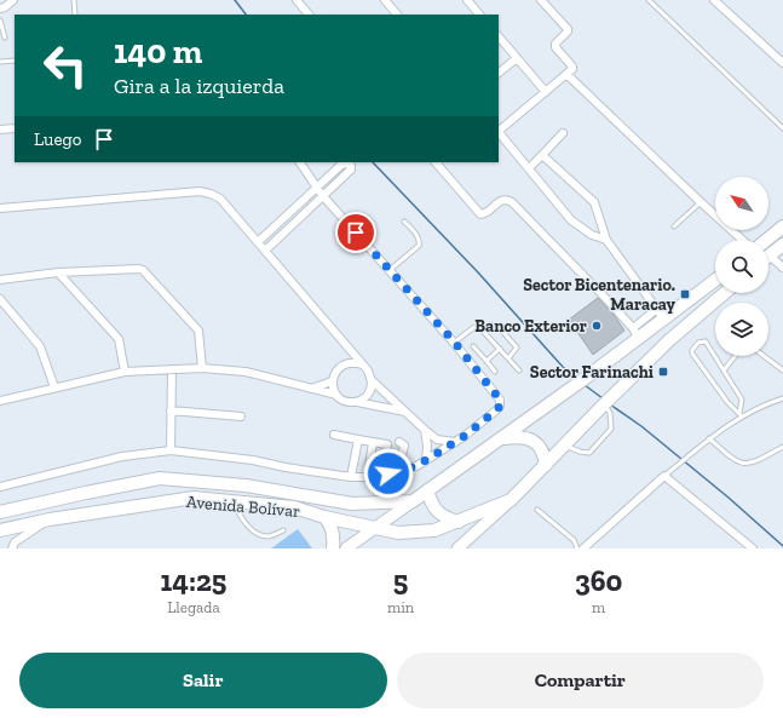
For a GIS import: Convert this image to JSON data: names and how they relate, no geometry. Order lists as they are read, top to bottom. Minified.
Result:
{"streets":{"main road":["Avenida Bolívar"]},"places":{"transit":["Sector Bicentenario. Maracay","Sector Farinachi"],"other":["Banco Exterior"]},"north":"top left","page":{"turn":["140 m","Gira a la izquierda"],"then":"Luego","eta":["14:25","Llegada","5","min","360","m"],"buttons":["Salir","Compartir"]}}
